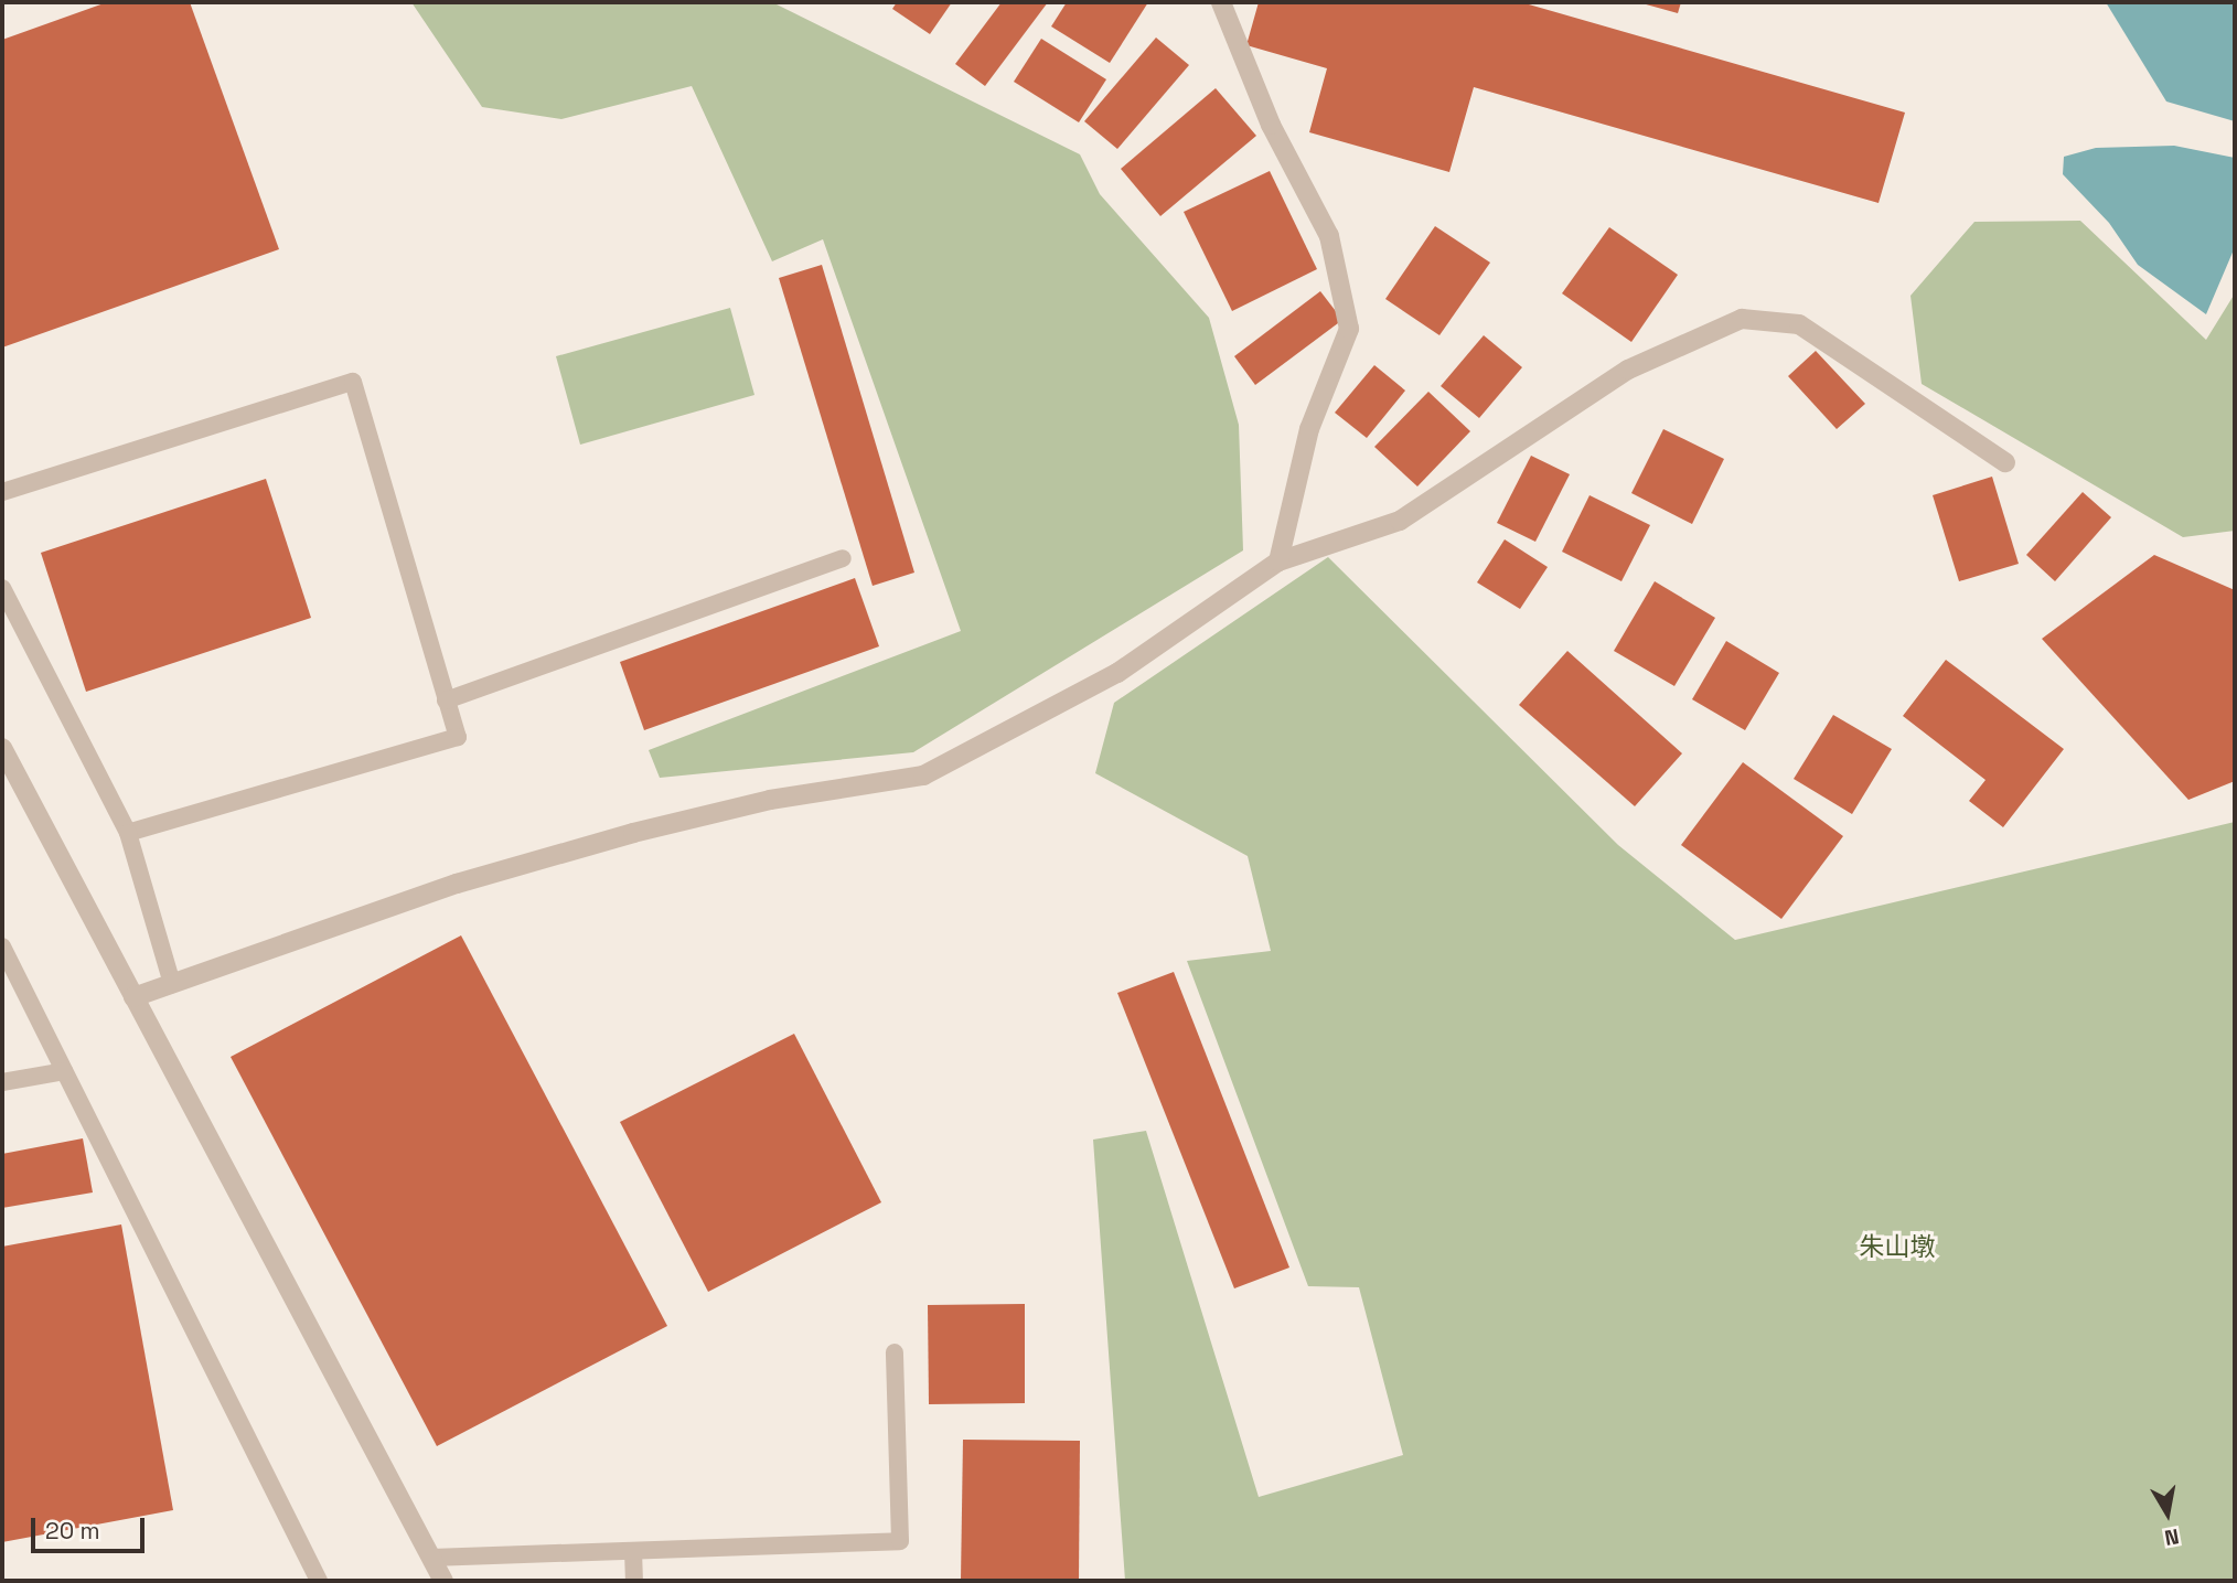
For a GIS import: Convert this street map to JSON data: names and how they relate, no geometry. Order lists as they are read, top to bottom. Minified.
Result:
{"parks":["朱山墩"],"scale_bar":"20 m","north":"bottom"}
